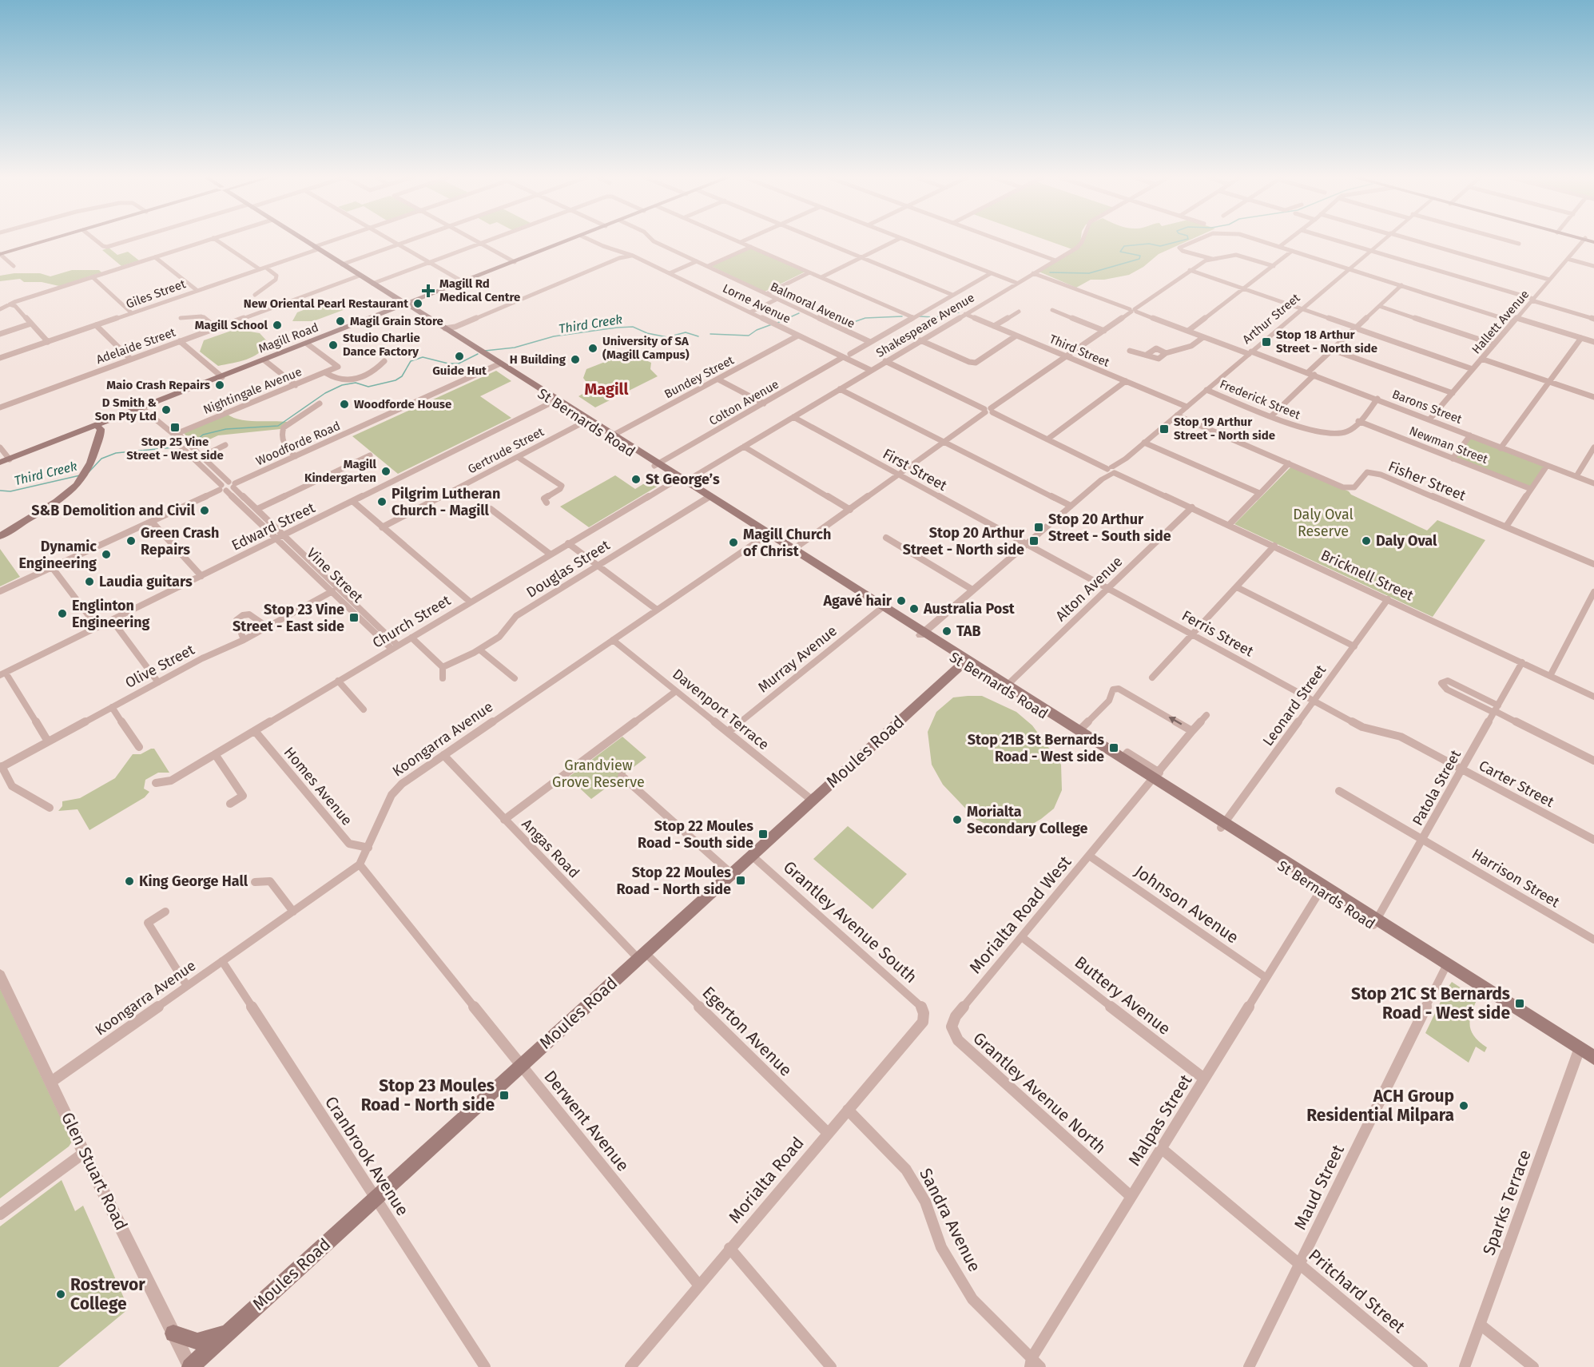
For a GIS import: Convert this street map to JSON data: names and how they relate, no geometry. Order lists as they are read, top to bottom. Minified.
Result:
{"streets":{"main road":["Magill Road","St Bernards Road","Moules Road"],"street":["Giles Street","Lorne Avenue","Balmoral Avenue","Arthur Street","Hallett Avenue","Shakespeare Avenue","Adelaide Street","Third Street","Bundey Street","Nightingale Avenue","Frederick Street","Colton Avenue","Barons Street","Woodforde Road","Newman Street","Gertrude Street","First Street","Fisher Street","Edward Street","Douglas Street","Vine Street","Bricknell Street","Alton Avenue","Church Street","Ferris Street","Murray Avenue","Olive Street","Leonard Street","Davenport Terrace","Koongarra Avenue","Carter Street","Homes Avenue","Patola Street","Angas Road","Harrison Street","Johnson Avenue","Morialta Road West","Grantley Avenue South","Buttery Avenue","Egerton Avenue","Grantley Avenue North","Malpas Street","Derwent Avenue","Cranbrook Avenue","Glen Stuart Road","Morialta Road","Maud Street","Sparks Terrace","Sandra Avenue","Pritchard Street"]},"crossings":[["Lorne Avenue","Shakespeare Avenue"],["Lorne Avenue","Bundey Street"],["Lorne Avenue","Colton Avenue"],["Arthur Street","Third Street"],["Arthur Street","Frederick Street"],["Arthur Street","Barons Street"],["Arthur Street","St Bernards Road"],["Arthur Street","First Street"],["Arthur Street","Fisher Street"],["Arthur Street","Bricknell Street"],["Arthur Street","Ferris Street"],["Hallett Avenue","Barons Street"],["Shakespeare Avenue","Third Street"],["Shakespeare Avenue","Barons Street"],["Shakespeare Avenue","St Bernards Road"],["Shakespeare Avenue","First Street"],["Shakespeare Avenue","Bricknell Street"],["Shakespeare Avenue","Church Street"],["Magill Road","Nightingale Avenue"],["Magill Road","St Bernards Road"],["Magill Road","Vine Street"],["Bundey Street","St Bernards Road"],["Nightingale Avenue","Vine Street"],["Frederick Street","Barons Street"],["Frederick Street","Newman Street"],["Colton Avenue","St Bernards Road"],["St Bernards Road","Woodforde Road"],["St Bernards Road","Gertrude Street"],["St Bernards Road","Edward Street"],["St Bernards Road","Douglas Street"],["St Bernards Road","Alton Avenue"],["St Bernards Road","Church Street"],["St Bernards Road","Murray Avenue"],["St Bernards Road","Leonard Street"],["St Bernards Road","Koongarra Avenue"],["St Bernards Road","Moules Road"],["St Bernards Road","Patola Street"],["St Bernards Road","Morialta Road West"],["St Bernards Road","Malpas Street"],["St Bernards Road","Maud Street"],["St Bernards Road","Sparks Terrace"],["Woodforde Road","Vine Street"],["First Street","Ferris Street"],["Edward Street","Vine Street"],["Vine Street","Church Street"],["Vine Street","Olive Street"],["Bricknell Street","Alton Avenue"],["Bricknell Street","Leonard Street"],["Bricknell Street","Patola Street"],["Alton Avenue","Ferris Street"],["Church Street","Homes Avenue"],["Ferris Street","Leonard Street"],["Ferris Street","Carter Street"],["Murray Avenue","Davenport Terrace"],["Davenport Terrace","Koongarra Avenue"],["Davenport Terrace","Moules Road"],["Koongarra Avenue","Homes Avenue"],["Koongarra Avenue","Angas Road"],["Koongarra Avenue","Derwent Avenue"],["Koongarra Avenue","Cranbrook Avenue"],["Koongarra Avenue","Glen Stuart Road"],["Moules Road","Angas Road"],["Moules Road","Grantley Avenue South"],["Moules Road","Egerton Avenue"],["Moules Road","Derwent Avenue"],["Moules Road","Cranbrook Avenue"],["Moules Road","Glen Stuart Road"],["Carter Street","Patola Street"],["Patola Street","Harrison Street"],["Angas Road","Egerton Avenue"],["Johnson Avenue","Morialta Road West"],["Johnson Avenue","Malpas Street"],["Morialta Road West","Buttery Avenue"],["Morialta Road West","Grantley Avenue North"],["Grantley Avenue South","Morialta Road"],["Buttery Avenue","Malpas Street"],["Egerton Avenue","Morialta Road"],["Grantley Avenue North","Malpas Street"],["Malpas Street","Sandra Avenue"],["Malpas Street","Pritchard Street"],["Derwent Avenue","Morialta Road"],["Morialta Road","Sandra Avenue"],["Maud Street","Pritchard Street"]],"districts":["Magill"],"water":["Third Creek"],"parks":["Daly Oval Reserve","Grandview Grove Reserve"],"places":{"health":["Magill Rd Medical Centre"],"other":["New Oriental Pearl Restaurant","Magil Grain Store","Magill School","Studio Charlie Dance Factory","University of SA (Magill Campus)","Guide Hut","H Building","Maio Crash Repairs","Woodforde House","D Smith & Son Pty Ltd","Magill Kindergarten","St George’s","Pilgrim Lutheran Church - Magill","S&B Demolition and Civil","Green Crash Repairs","Daly Oval","Magill Church of Christ","Dynamic Engineering","Laudia guitars","Agavé hair","Australia Post","Englinton Engineering","TAB","Morialta Secondary College","King George Hall","ACH Group Residential Milpara","Rostrevor College"],"transit":["Stop 18 Arthur Street - North side","Stop 25 Vine Street - West side","Stop 19 Arthur Street - North side","Stop 20 Arthur Street - South side","Stop 20 Arthur Street - North side","Stop 23 Vine Street - East side","Stop 21B St Bernards Road - West side","Stop 22 Moules Road - South side","Stop 22 Moules Road - North side","Stop 21C St Bernards Road - West side","Stop 23 Moules Road - North side"]}}
